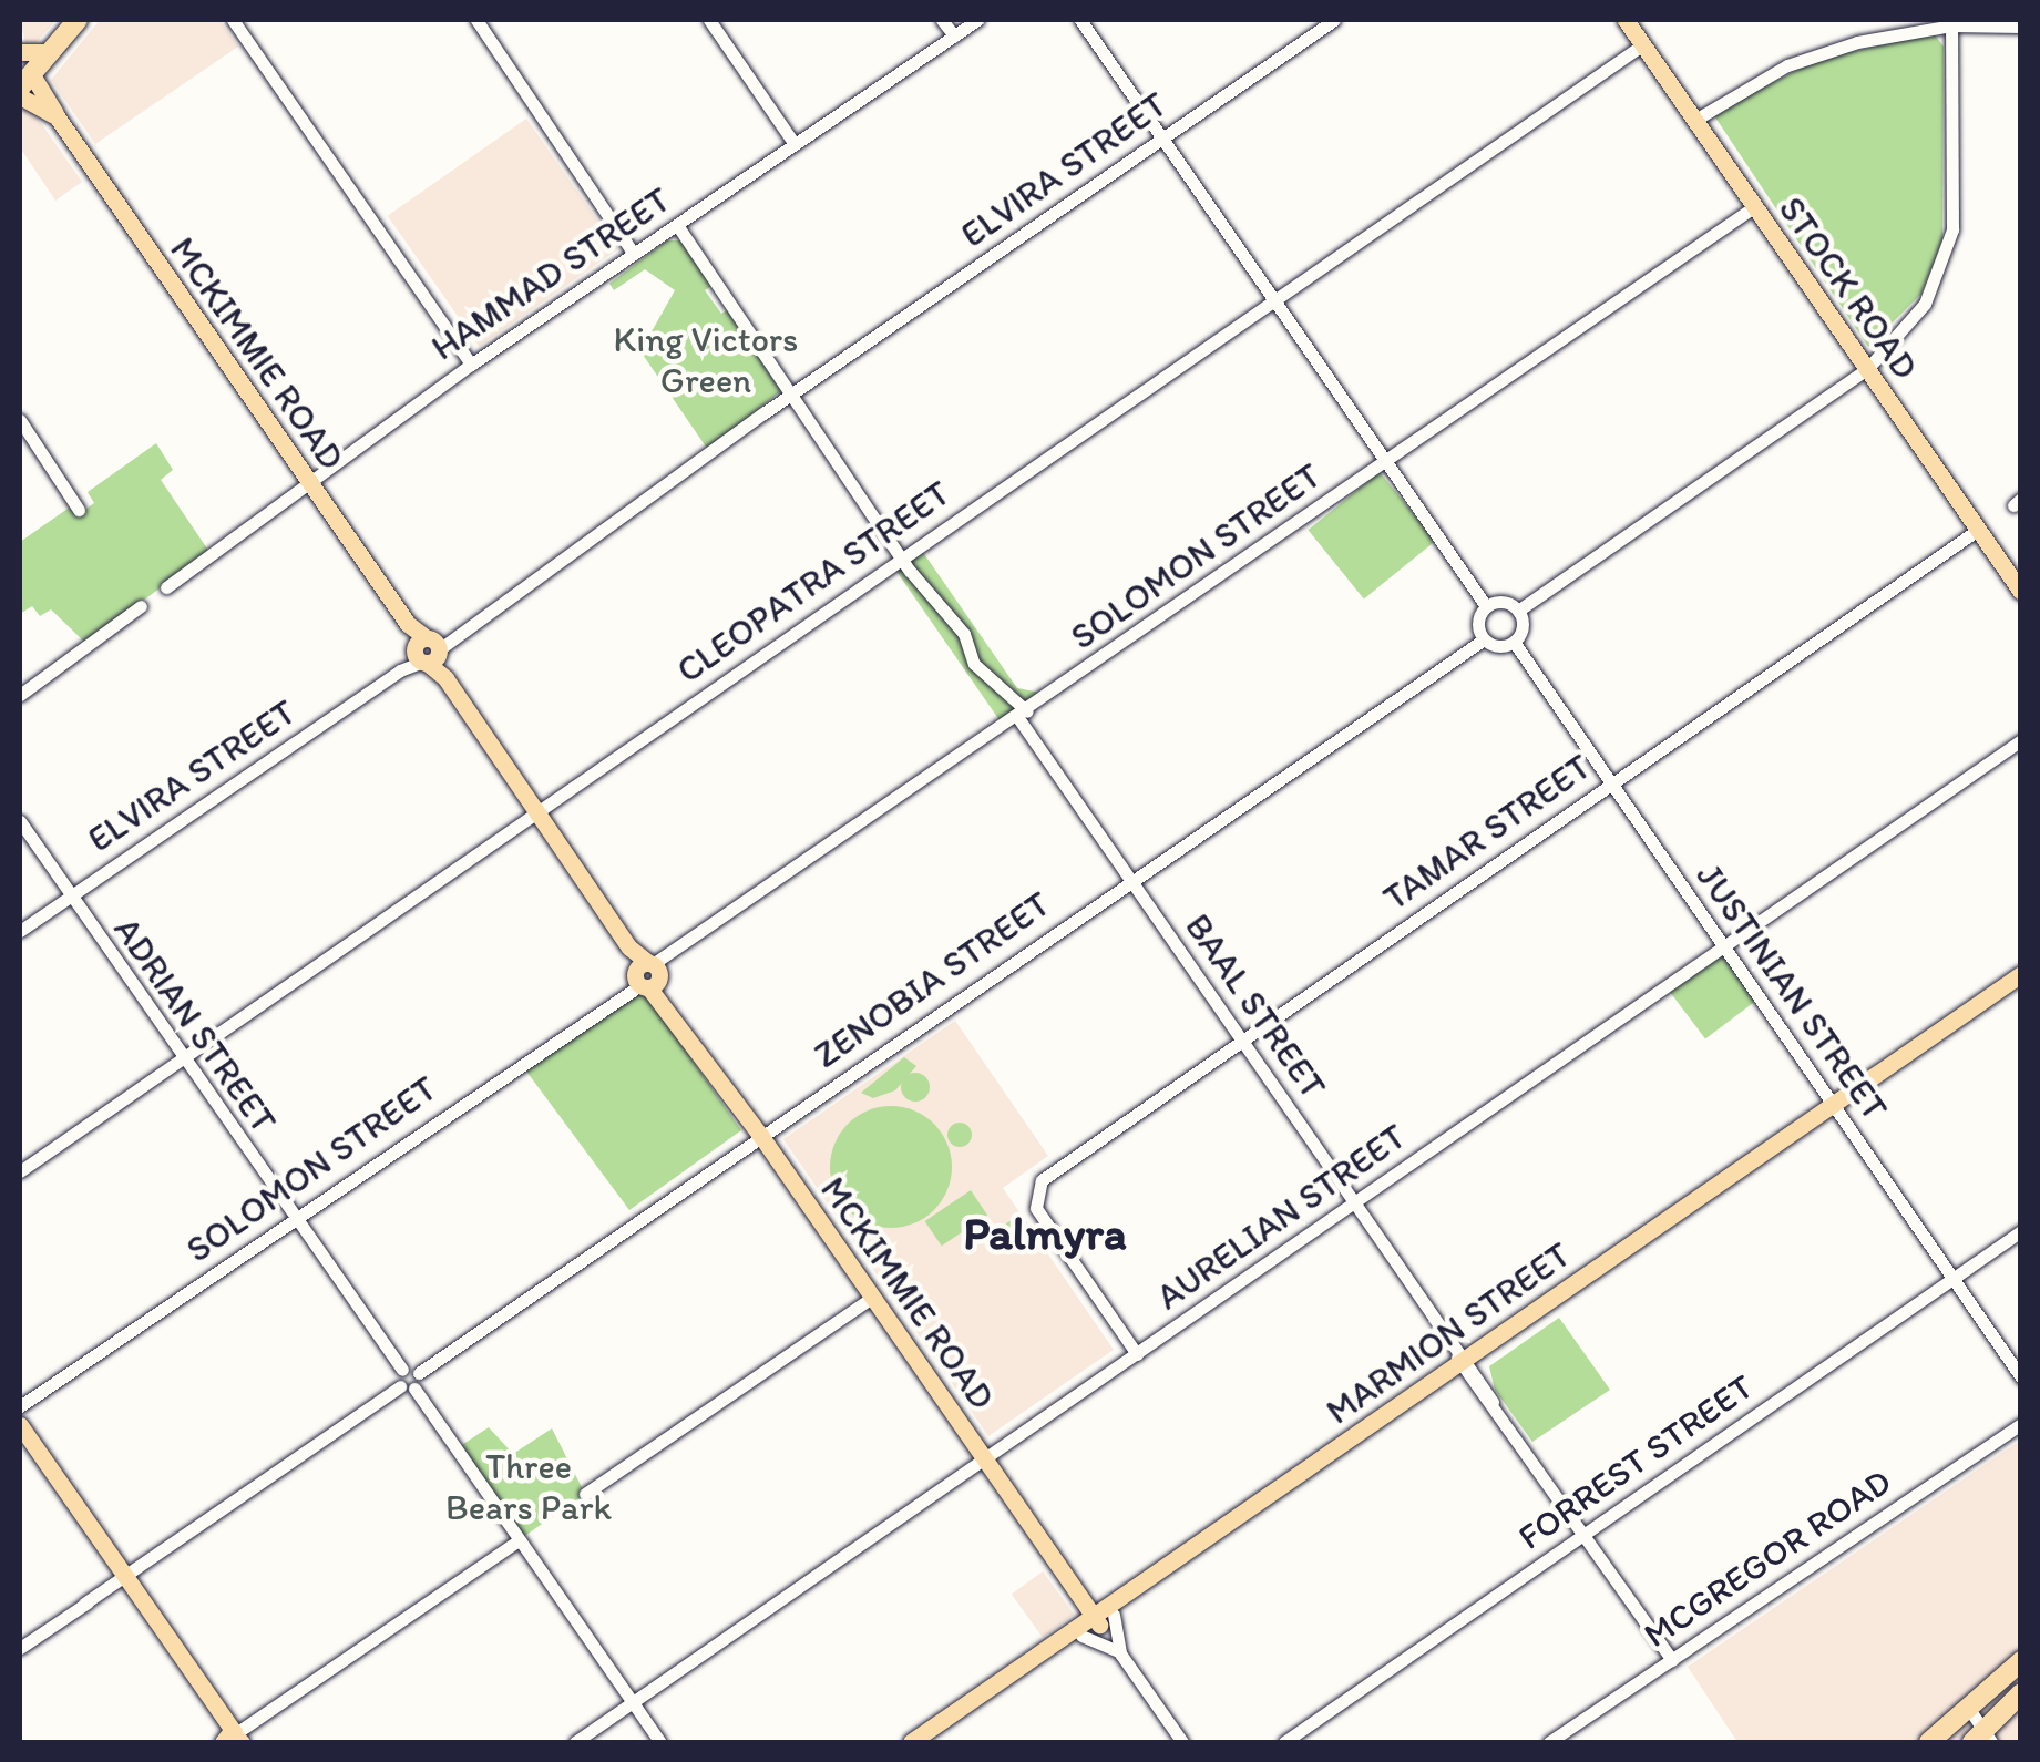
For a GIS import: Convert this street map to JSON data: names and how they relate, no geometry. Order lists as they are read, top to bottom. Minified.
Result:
{"streets":{"main road":["STOCK ROAD","MCKIMMIE ROAD","MARMION STREET"],"street":["ELVIRA STREET","HAMMAD STREET","SOLOMON STREET","CLEOPATRA STREET","TAMAR STREET","ZENOBIA STREET","JUSTINIAN STREET","BAAL STREET","ADRIAN STREET","AURELIAN STREET","FORREST STREET","MCGREGOR ROAD"]},"crossings":[["ELVIRA STREET","MCKIMMIE ROAD"],["ELVIRA STREET","BAAL STREET"],["ELVIRA STREET","ADRIAN STREET"],["HAMMAD STREET","MCKIMMIE ROAD"],["HAMMAD STREET","BAAL STREET"],["STOCK ROAD","SOLOMON STREET"],["STOCK ROAD","CLEOPATRA STREET"],["STOCK ROAD","TAMAR STREET"],["MCKIMMIE ROAD","SOLOMON STREET"],["MCKIMMIE ROAD","CLEOPATRA STREET"],["MCKIMMIE ROAD","ZENOBIA STREET"],["MCKIMMIE ROAD","AURELIAN STREET"],["MCKIMMIE ROAD","MARMION STREET"],["SOLOMON STREET","BAAL STREET"],["SOLOMON STREET","ADRIAN STREET"],["CLEOPATRA STREET","BAAL STREET"],["CLEOPATRA STREET","ADRIAN STREET"],["TAMAR STREET","JUSTINIAN STREET"],["TAMAR STREET","BAAL STREET"],["TAMAR STREET","AURELIAN STREET"],["ZENOBIA STREET","JUSTINIAN STREET"],["ZENOBIA STREET","BAAL STREET"],["JUSTINIAN STREET","AURELIAN STREET"],["JUSTINIAN STREET","MARMION STREET"],["JUSTINIAN STREET","FORREST STREET"],["BAAL STREET","AURELIAN STREET"],["BAAL STREET","MARMION STREET"],["BAAL STREET","FORREST STREET"],["BAAL STREET","MCGREGOR ROAD"]],"districts":["Palmyra"],"parks":["King Victors Green","Three Bears Park"]}
